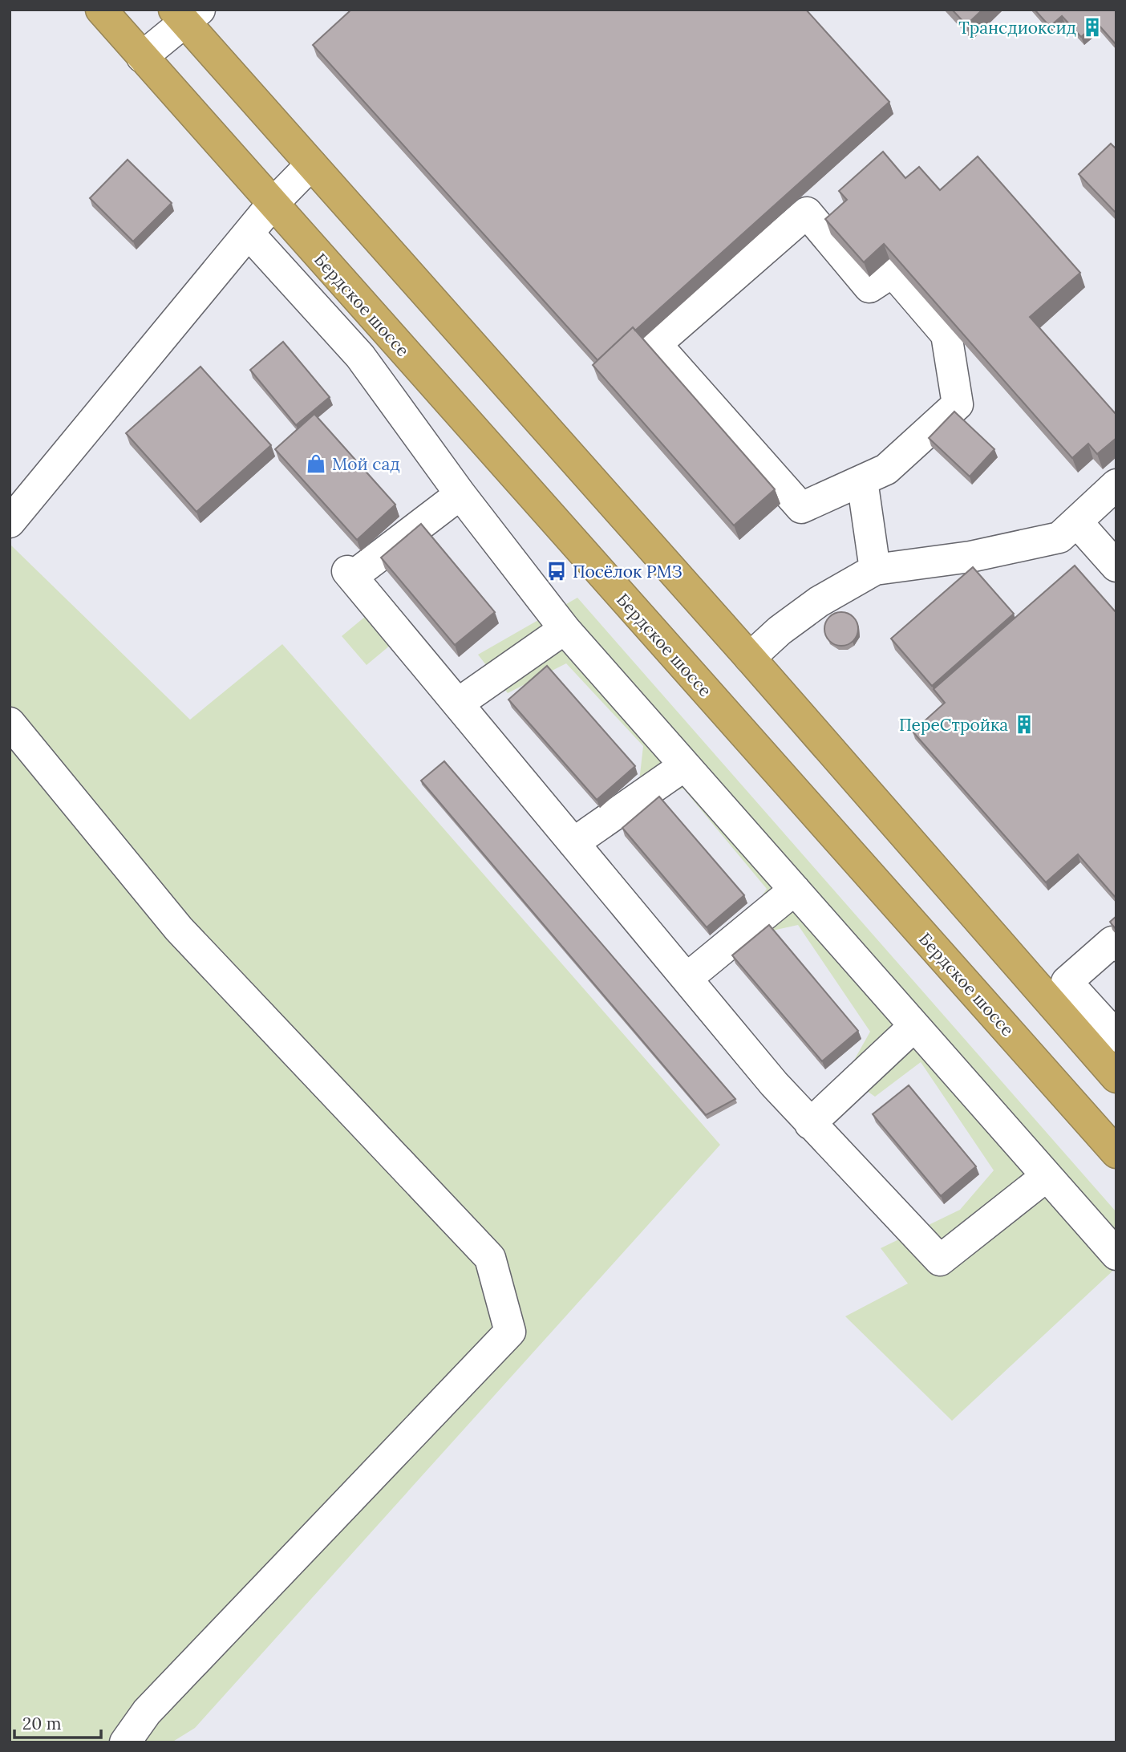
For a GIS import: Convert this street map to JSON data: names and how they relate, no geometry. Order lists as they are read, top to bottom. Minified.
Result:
{"streets":{"highway":["Бердское шоссе"]},"places":{"building":["Трансдиоксид","ПереСтройка"],"shop":["Мой сад"],"bus stop":["Посёлок РМЗ"]},"scale_bar":"20 m"}
